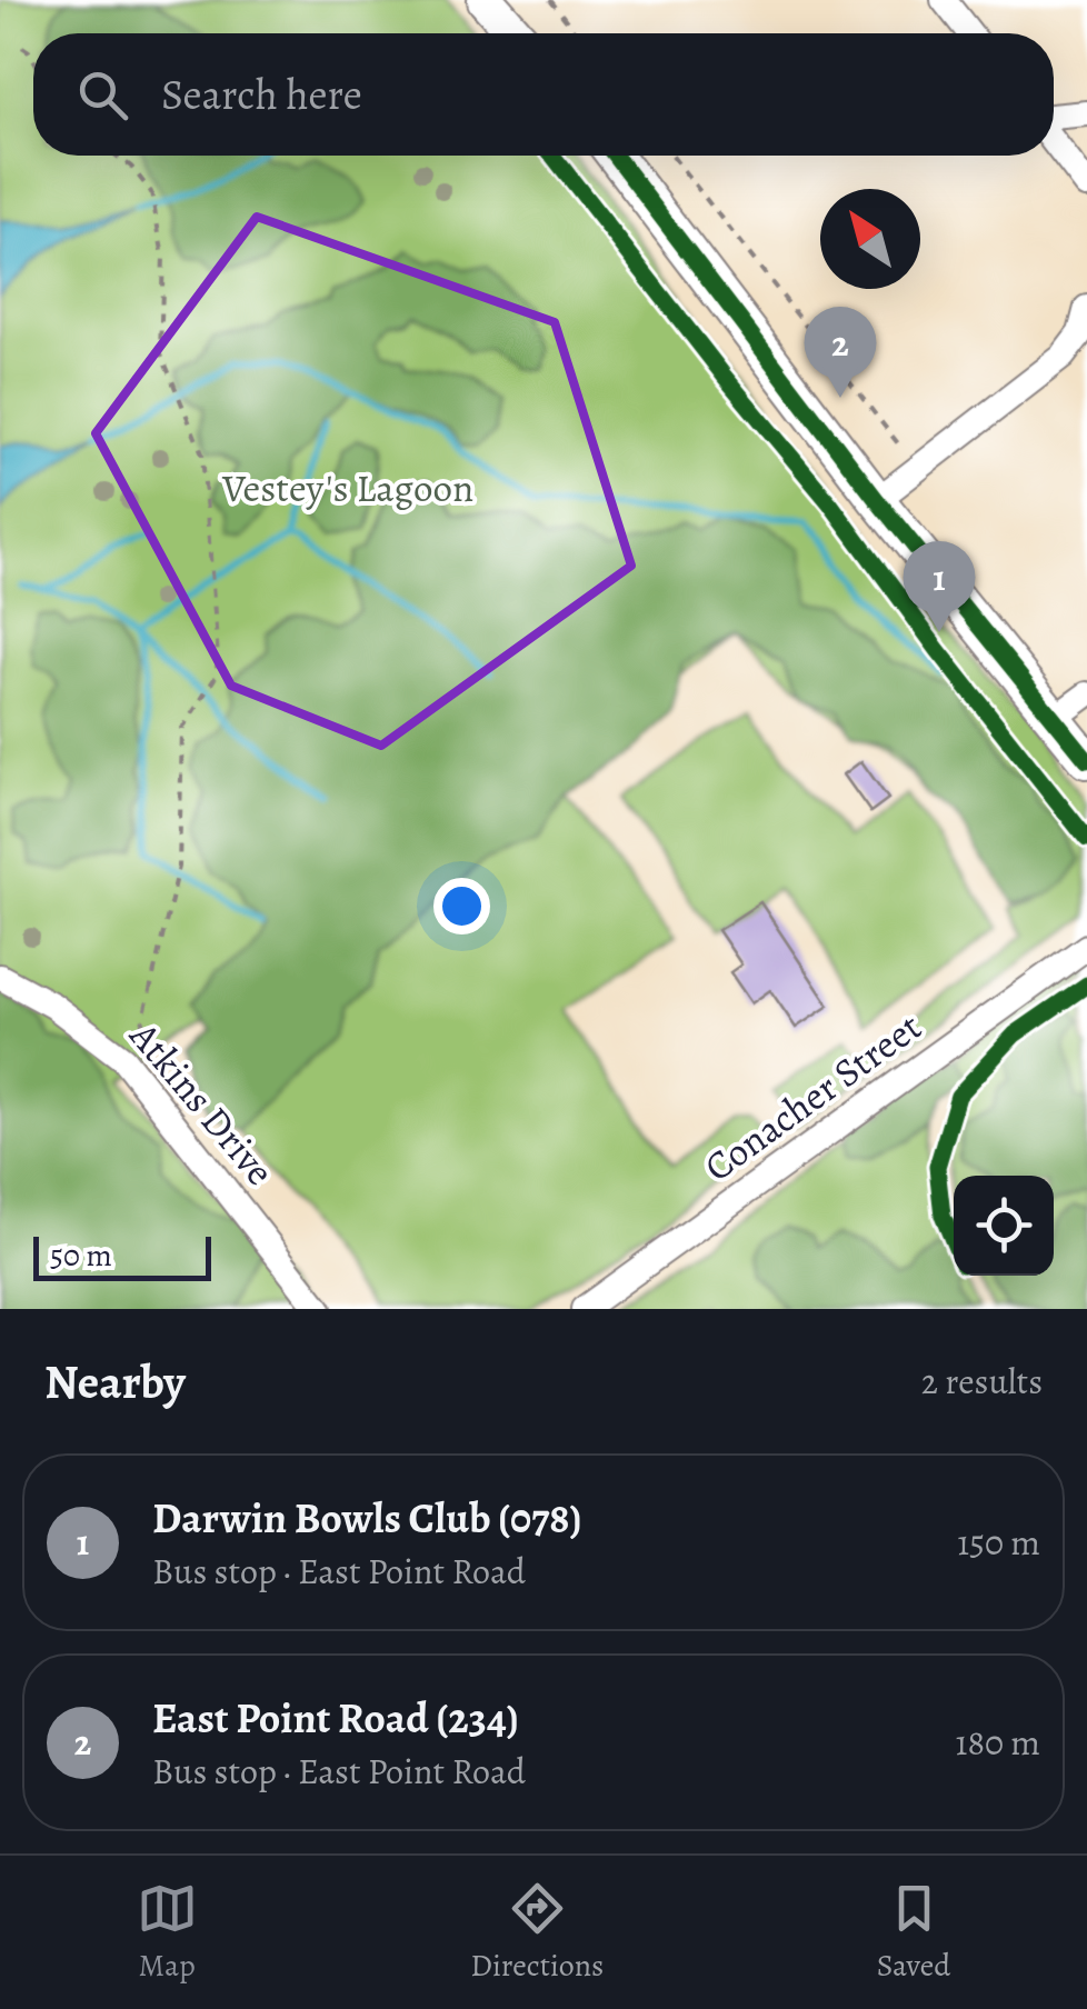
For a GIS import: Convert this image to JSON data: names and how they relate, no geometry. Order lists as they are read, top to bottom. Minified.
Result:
{"streets":{"street":["Conacher Street","Atkins Drive"]},"parks":["Vestey's Lagoon"],"scale_bar":"50 m","north":"top left","page":{"search":"Search here","pins":["2","1"],"scale":"50 m","heading":["Nearby","2 results"],"list":[{"mark":"1","name":"Darwin Bowls Club (078)","note":"Bus stop · East Point Road","value":"150 m"},{"mark":"2","name":"East Point Road (234)","note":"Bus stop · East Point Road","value":"180 m"}],"nav":["Map","Directions","Saved"]}}
